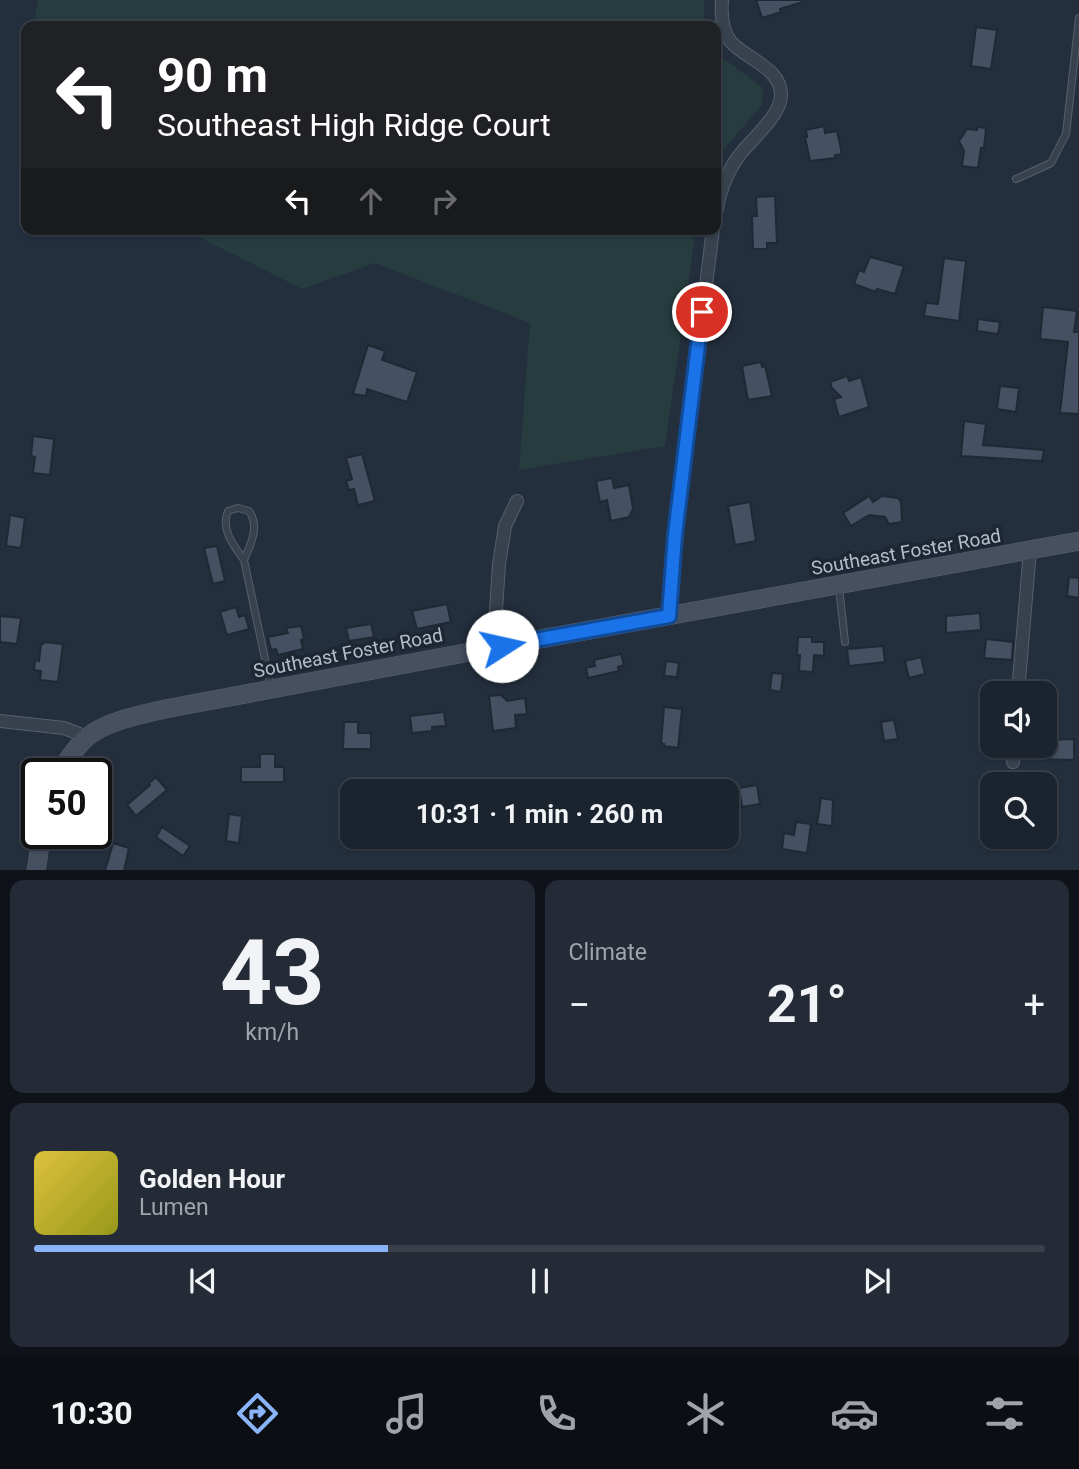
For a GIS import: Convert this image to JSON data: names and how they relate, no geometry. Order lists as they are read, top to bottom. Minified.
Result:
{"streets":{"main road":["Southeast Foster Road"]},"page":{"turn":["90 m","Southeast High Ridge Court"],"limit":"50","trip":"10:31 · 1 min · 260 m","tile":[["43","km/h"],"Climate"],"heat":["−","21°","+"],"song":["Golden Hour","Lumen"],"tabs":"10:30"}}
